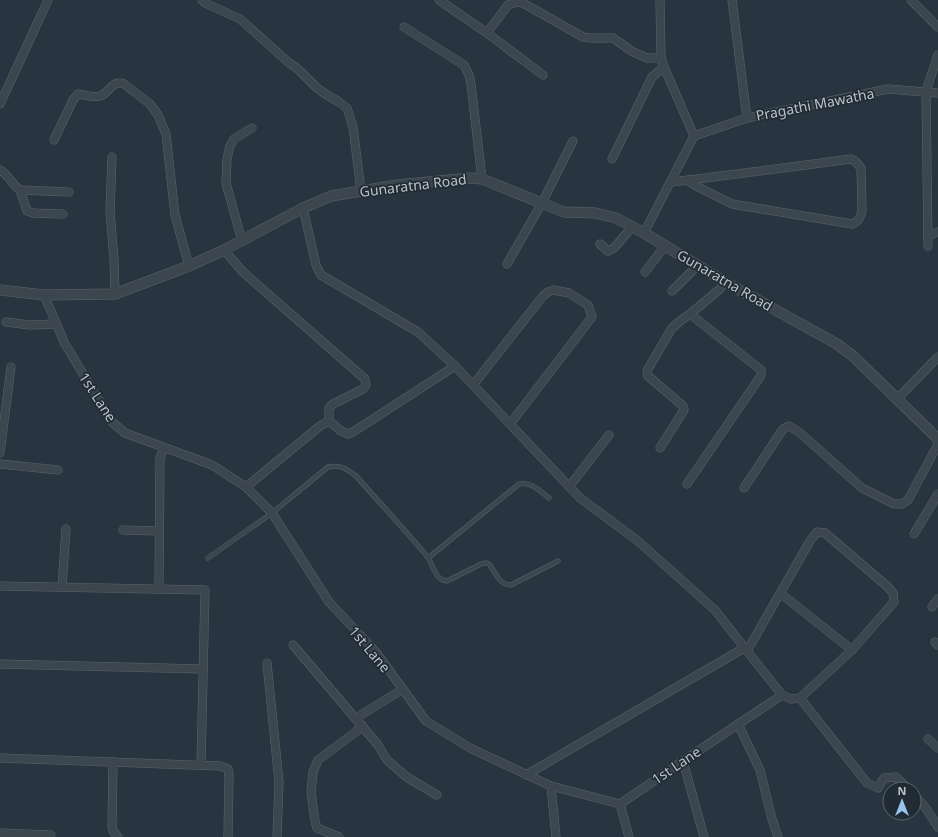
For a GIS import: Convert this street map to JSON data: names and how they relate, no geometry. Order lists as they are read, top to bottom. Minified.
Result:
{"streets":{"street":["Pragathi Mawatha","Gunaratna Road","1st Lane"]},"crossings":[["Gunaratna Road","1st Lane"]],"north":"top"}
